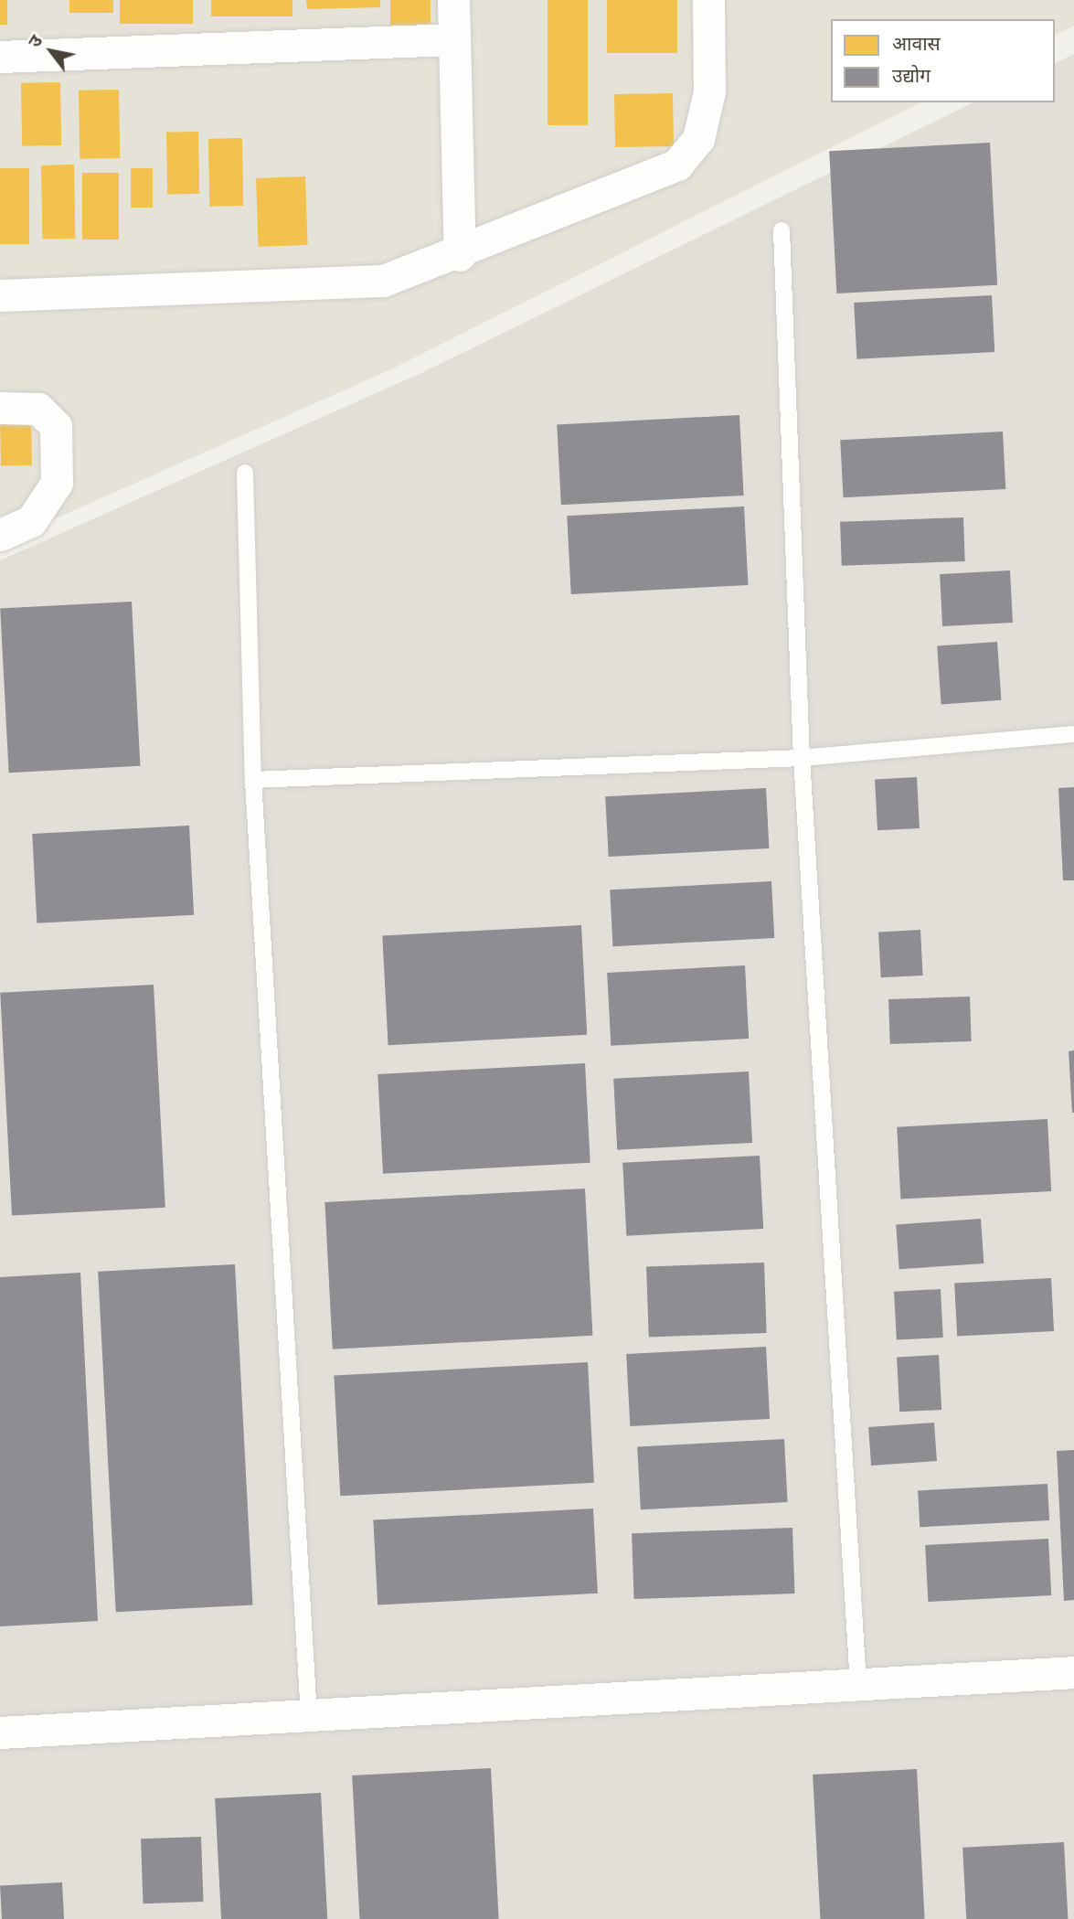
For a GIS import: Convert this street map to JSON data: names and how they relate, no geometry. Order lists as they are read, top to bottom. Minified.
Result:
{"legend":["आवास","उद्योग"],"north":"top left"}
